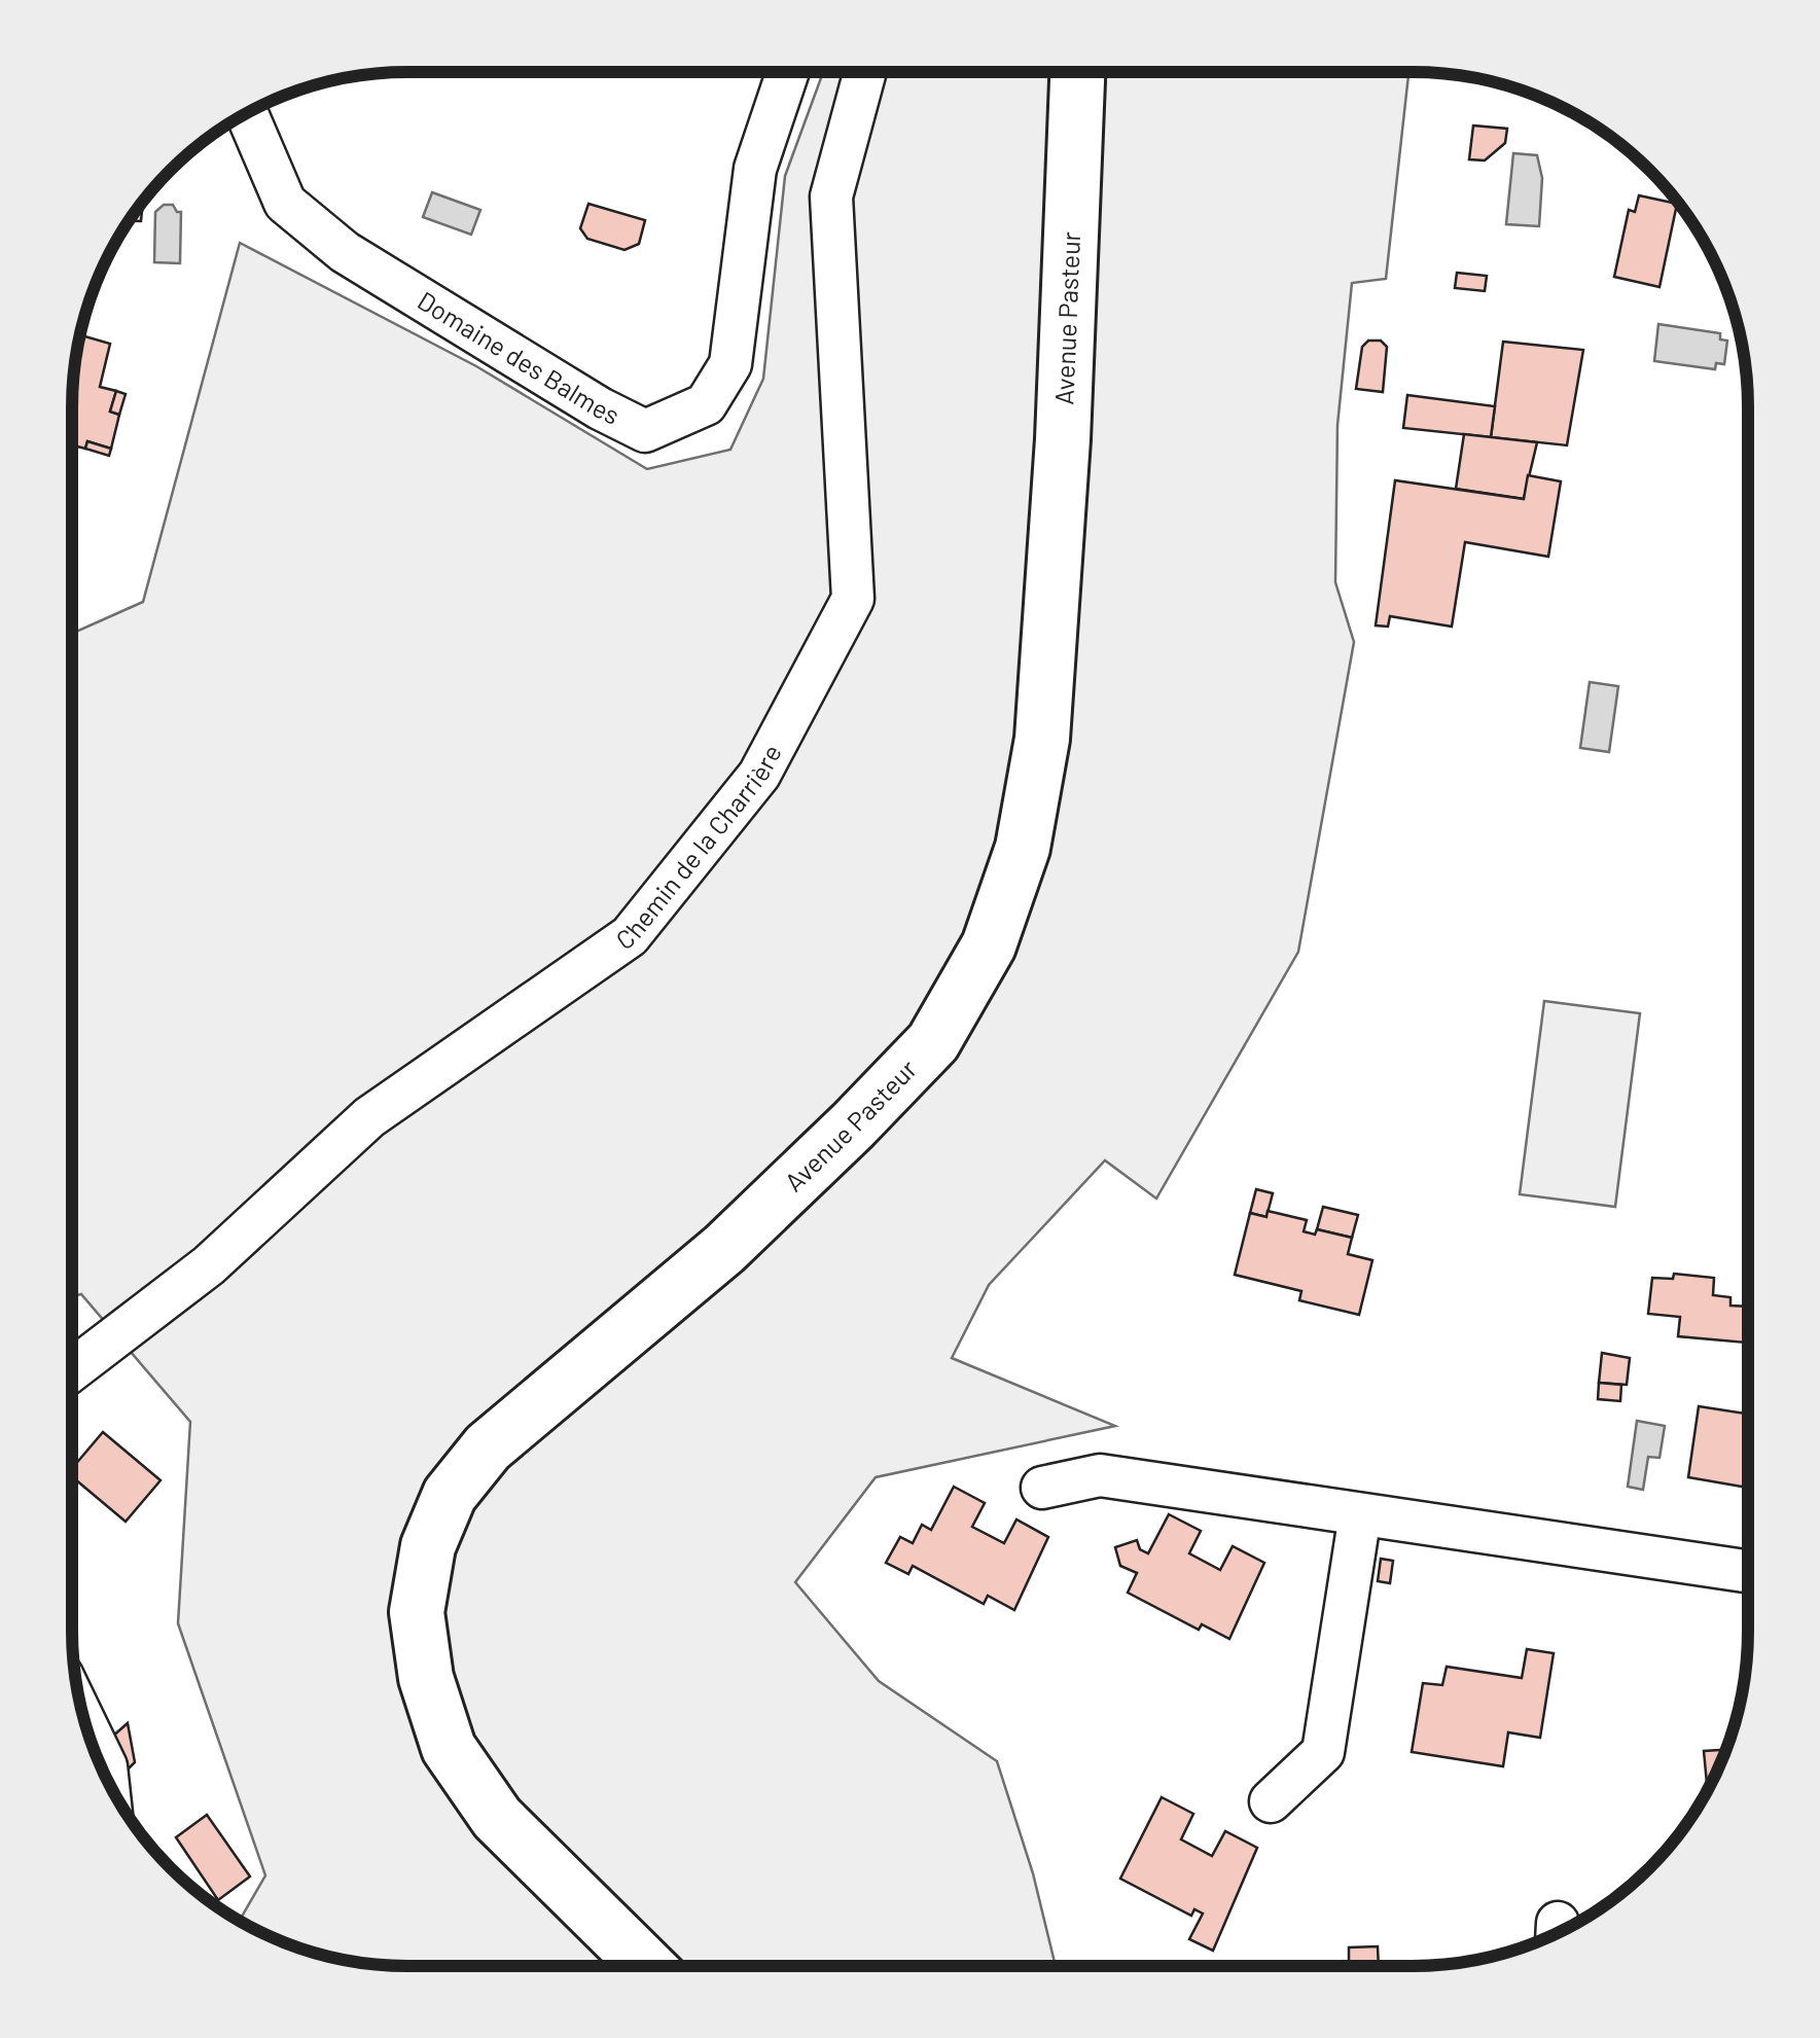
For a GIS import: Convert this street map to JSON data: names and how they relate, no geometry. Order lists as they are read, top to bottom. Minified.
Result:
{"streets":{"main road":["Avenue Pasteur"],"street":["Domaine des Balmes","Chemin de la Charrière"]}}
